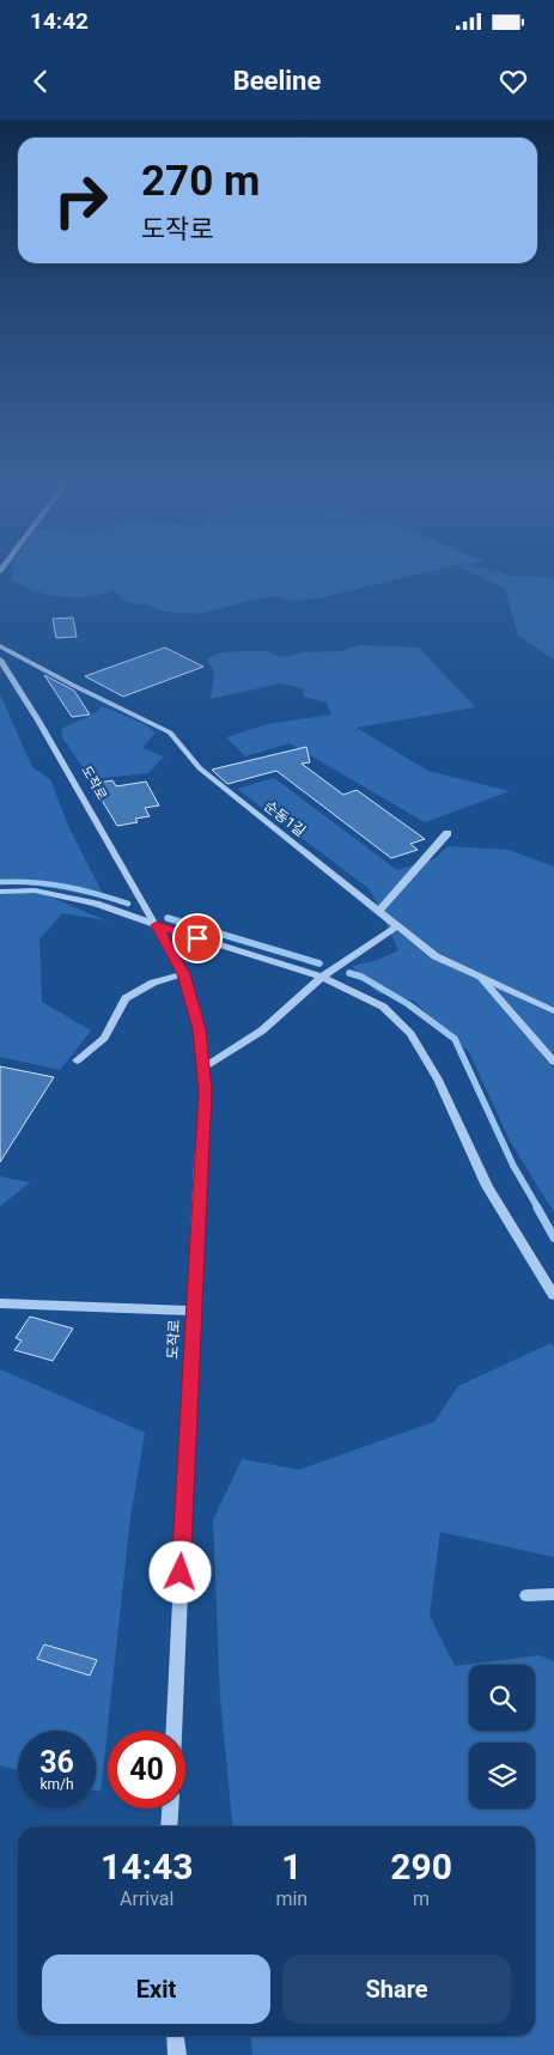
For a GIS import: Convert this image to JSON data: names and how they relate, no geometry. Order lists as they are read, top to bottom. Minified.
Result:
{"streets":{"street":["도작로","순동1길"]},"page":{"status":"14:42","header":"Beeline","turn":["270 m","도작로"],"speed":"36 km/h","limit":"40","eta":["14:43","Arrival","1","min","290","m"],"buttons":["Exit","Share"]}}
